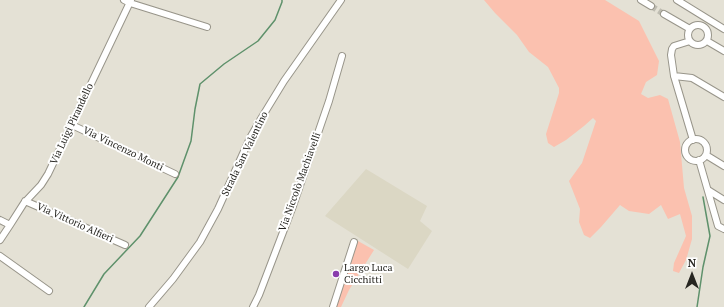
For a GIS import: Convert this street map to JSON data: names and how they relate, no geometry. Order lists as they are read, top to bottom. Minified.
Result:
{"streets":{"street":["Via Luigi Pirandello","Via Vincenzo Monti","Strada San Valentino","Via Niccolò Machiavelli","Via Vittorio Alfieri"]},"crossings":[["Via Luigi Pirandello","Via Vincenzo Monti"],["Via Luigi Pirandello","Via Vittorio Alfieri"]],"places":["Largo Luca Cicchitti"],"north":"top"}
